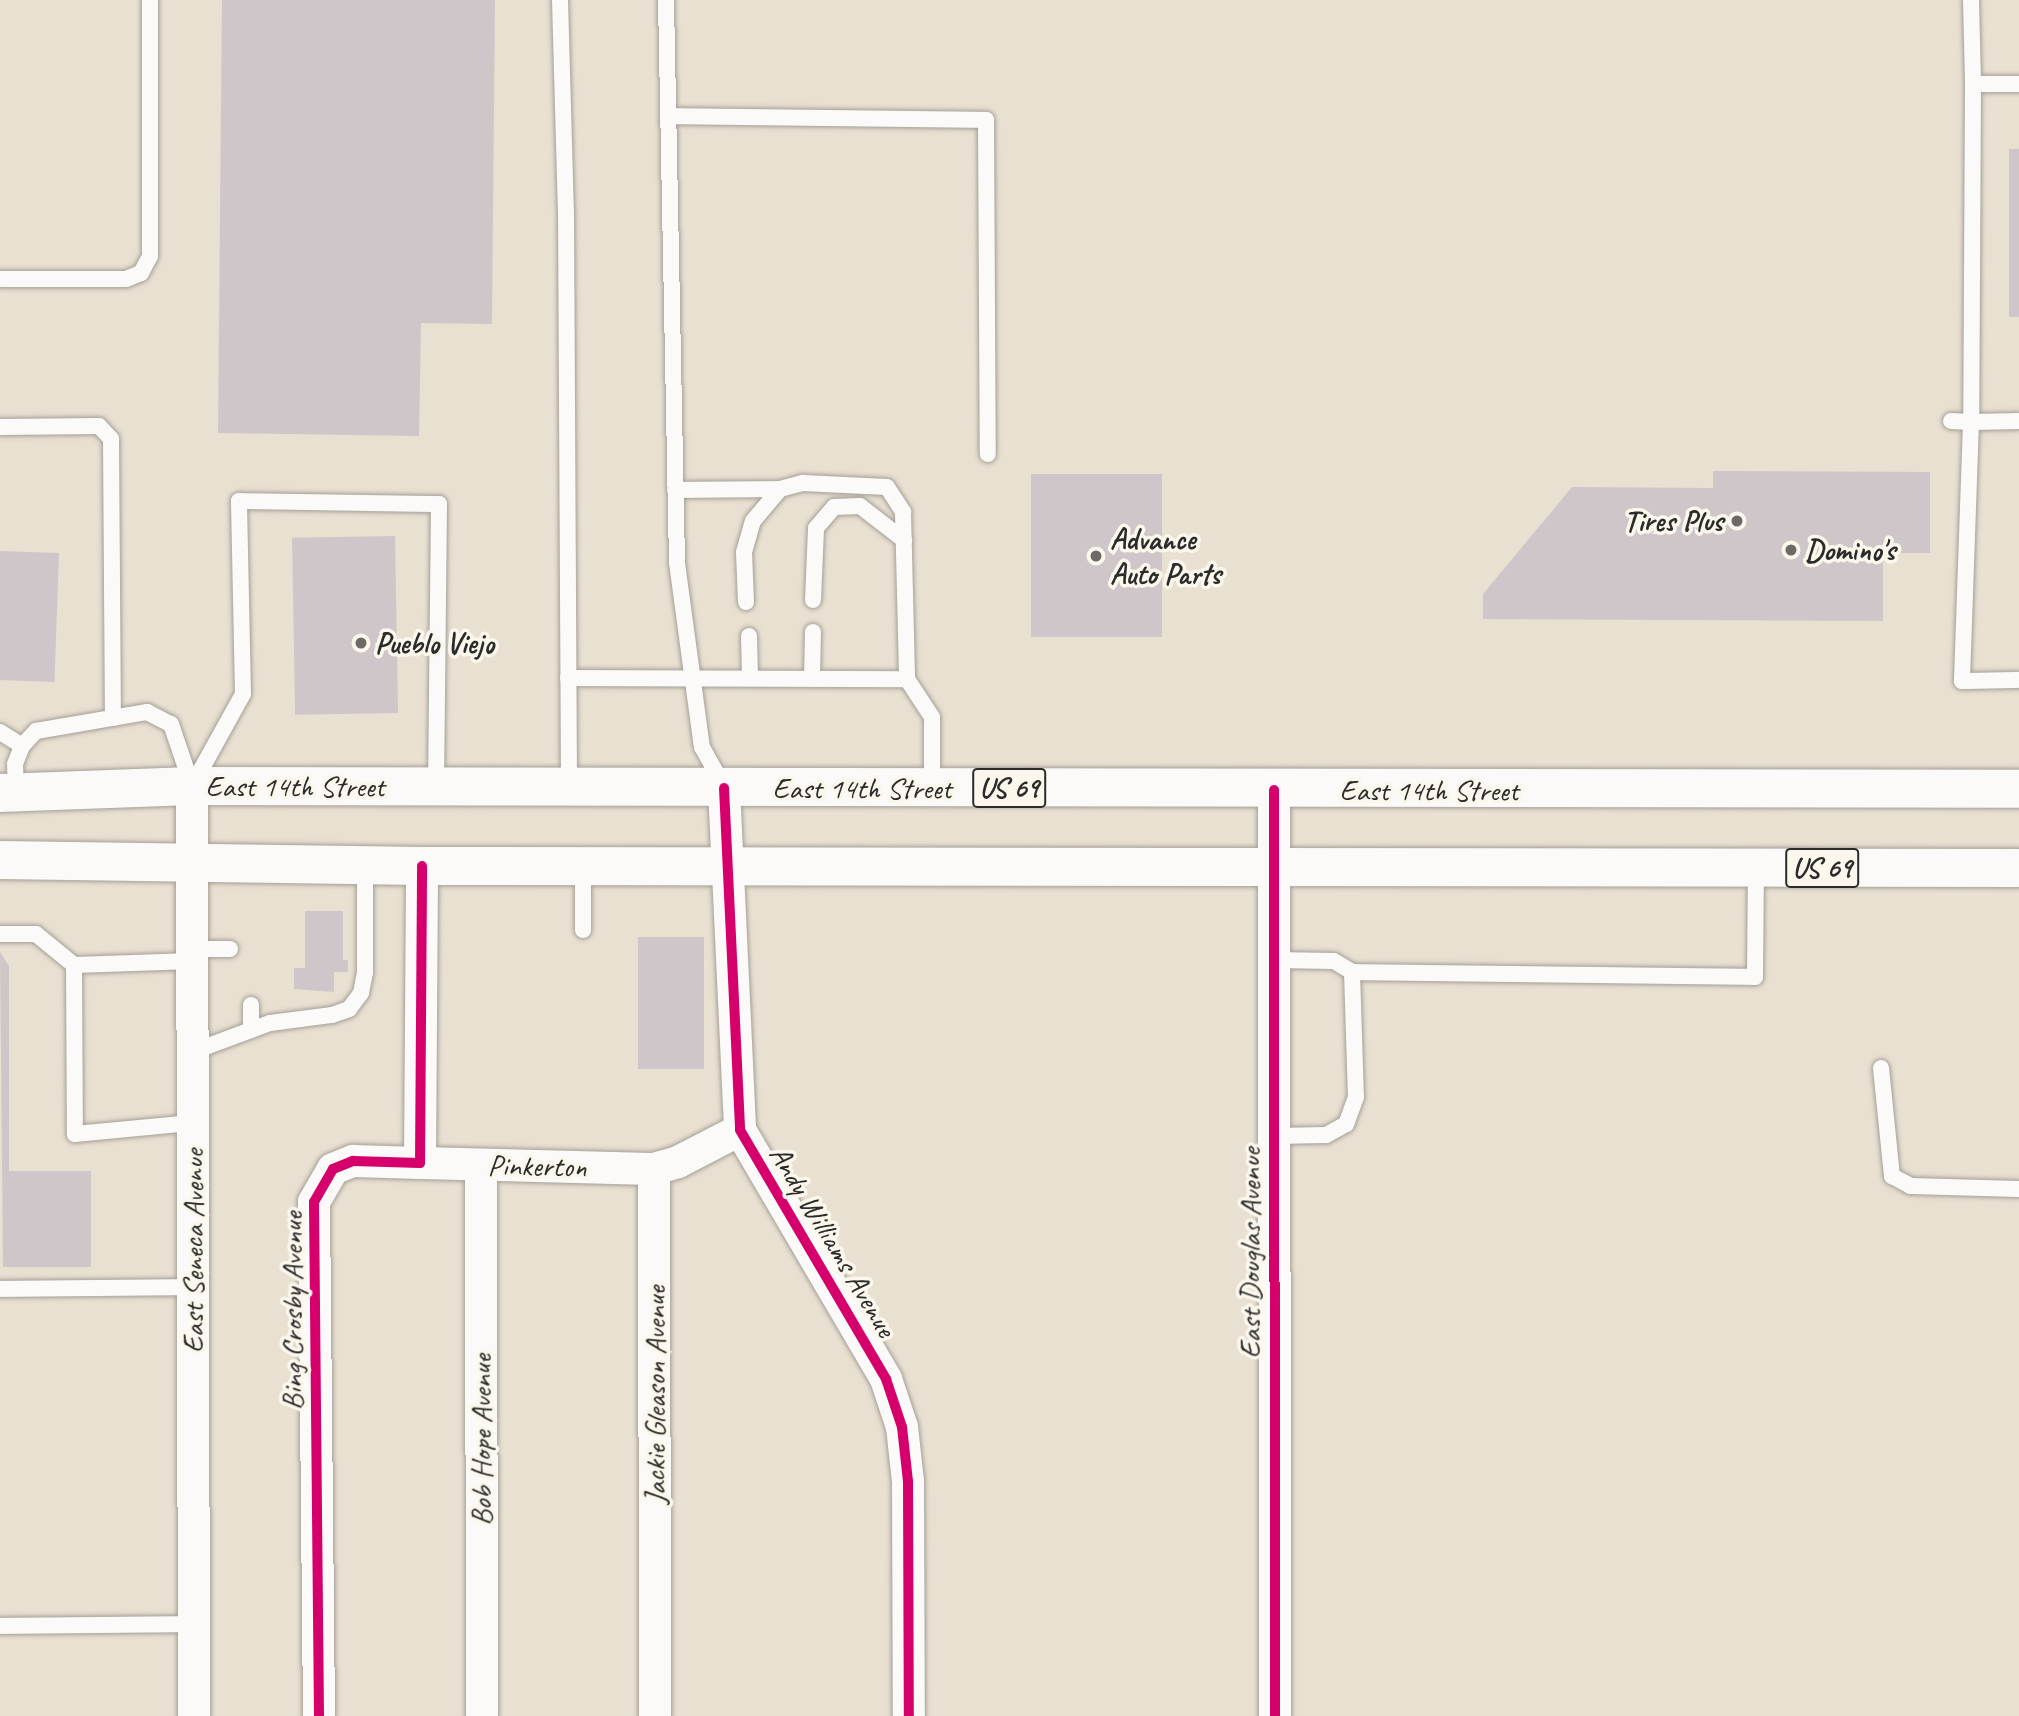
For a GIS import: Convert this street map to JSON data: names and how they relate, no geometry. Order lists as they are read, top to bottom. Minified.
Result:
{"streets":{"main road":["East 14th Street","US 69"],"street":["Pinkerton","Andy Williams Avenue","East Seneca Avenue","East Douglas Avenue","Bing Crosby Avenue","Jackie Gleason Avenue","Bob Hope Avenue"]},"crossings":[["East 14th Street","Andy Williams Avenue"],["East 14th Street","East Seneca Avenue"],["East 14th Street","East Douglas Avenue"],["US 69","Andy Williams Avenue"],["US 69","East Seneca Avenue"],["US 69","East Douglas Avenue"],["Pinkerton","Bing Crosby Avenue"],["Pinkerton","Jackie Gleason Avenue"],["Pinkerton","Bob Hope Avenue"]],"places":["Tires Plus","Domino's","Advance Auto Parts","Pueblo Viejo"]}
